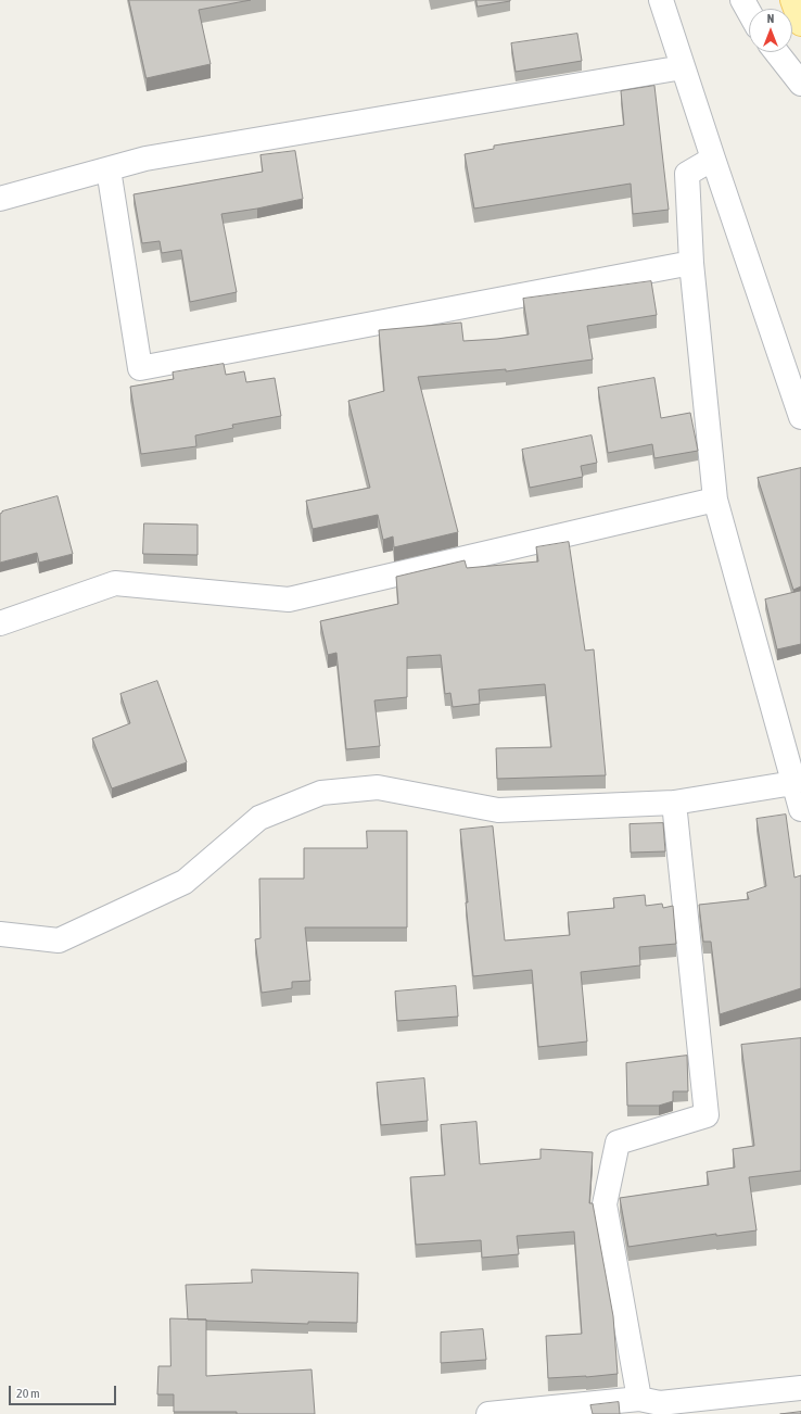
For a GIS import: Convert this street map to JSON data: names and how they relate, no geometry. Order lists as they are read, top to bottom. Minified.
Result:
{"scale_bar":"20 m","north":"top"}
